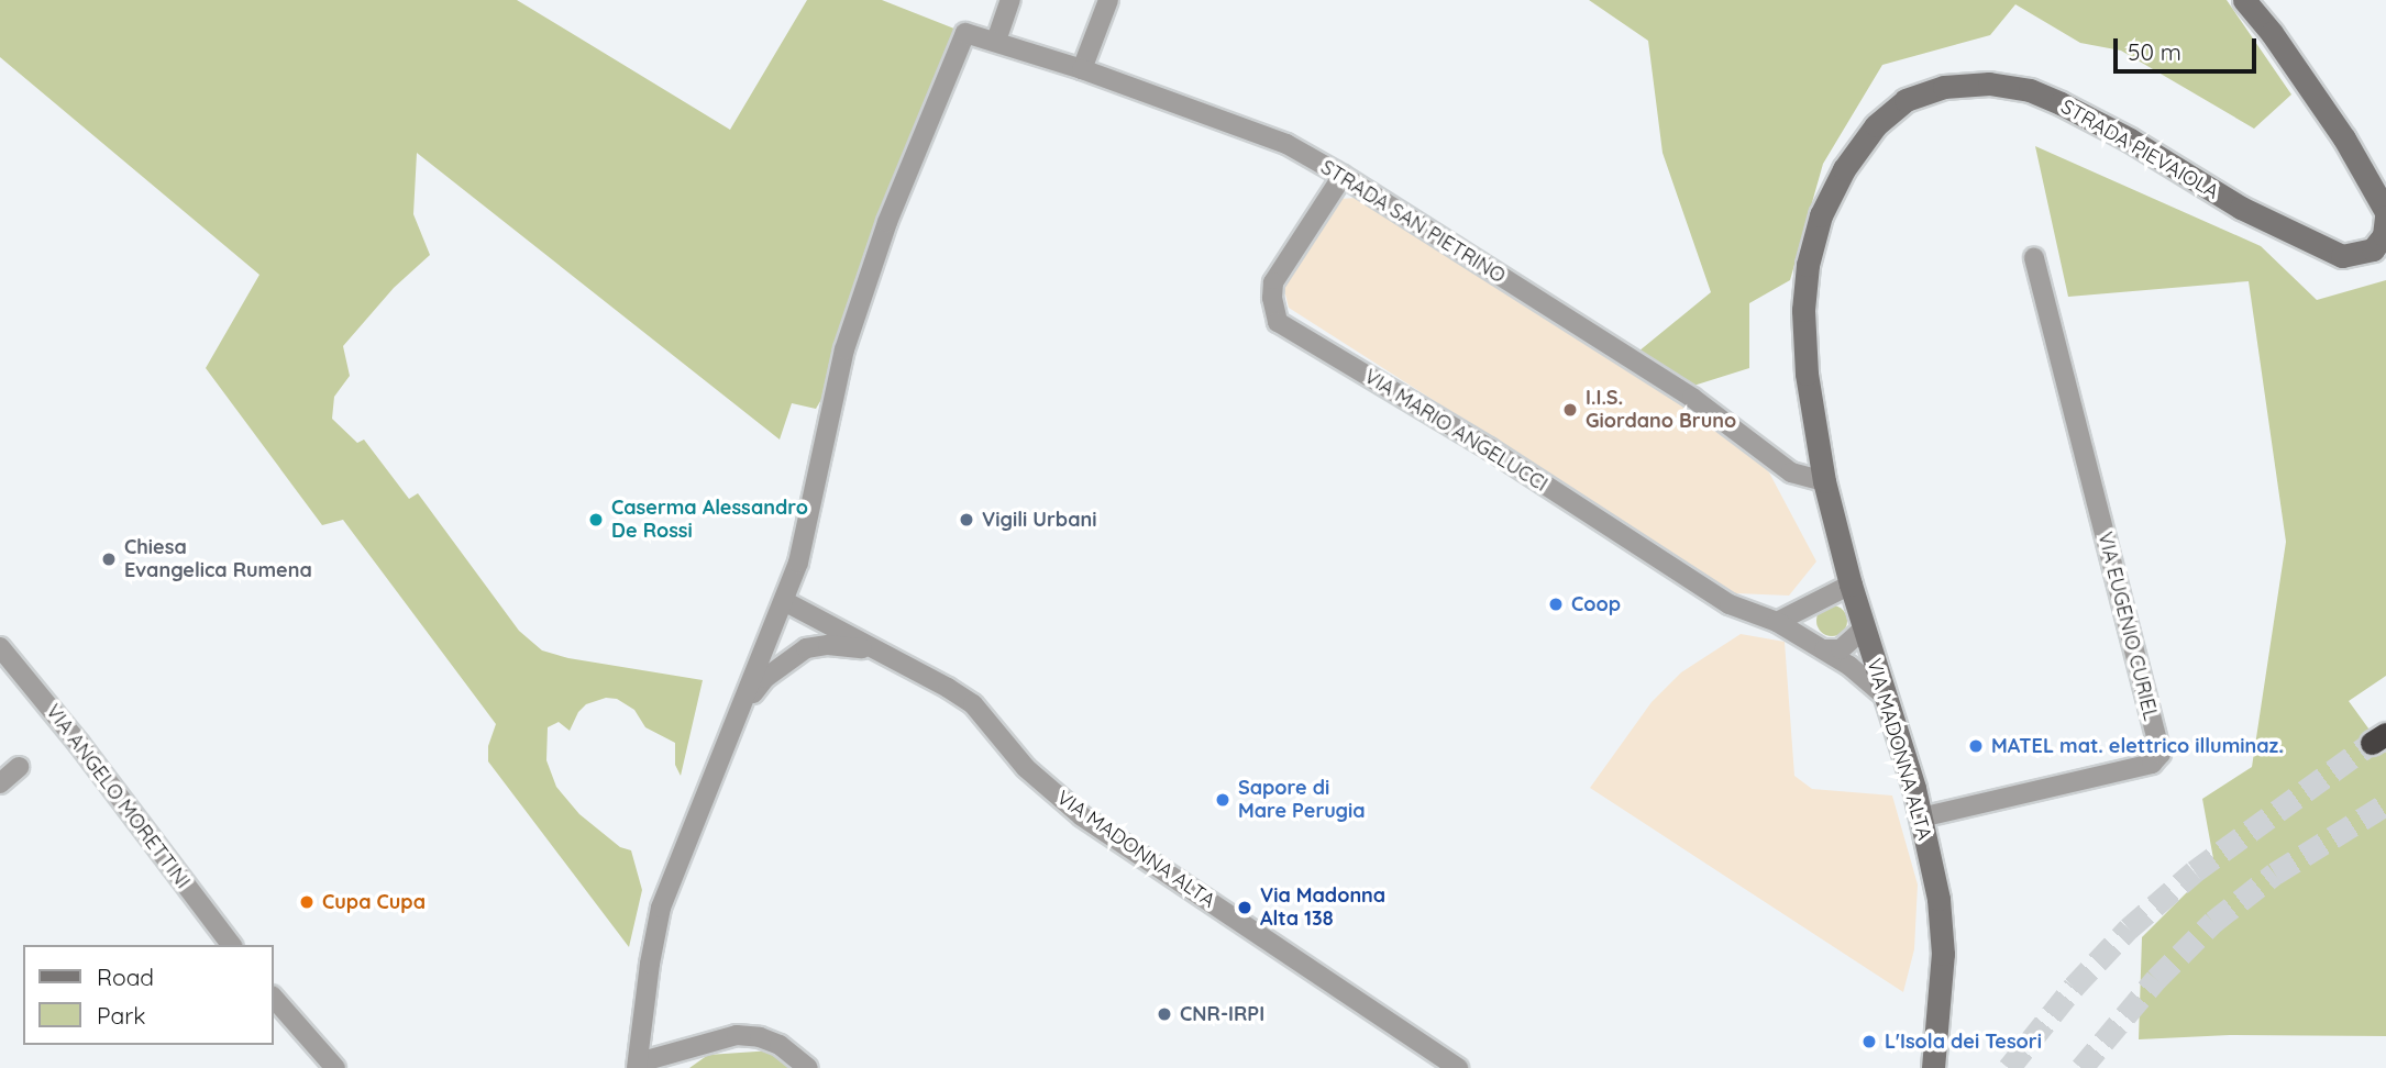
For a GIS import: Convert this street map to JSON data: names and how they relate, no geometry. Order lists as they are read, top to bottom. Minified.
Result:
{"streets":{"street":["STRADA PIEVAIOLA","STRADA SAN PIETRINO","VIA MARIO ANGELUCCI","VIA EUGENIO CURIEL","VIA MADONNA ALTA","VIA ANGELO MORETTINI"]},"crossings":[["STRADA PIEVAIOLA","STRADA SAN PIETRINO"],["STRADA PIEVAIOLA","VIA MADONNA ALTA"],["STRADA SAN PIETRINO","VIA MARIO ANGELUCCI"],["STRADA SAN PIETRINO","VIA MADONNA ALTA"],["VIA MARIO ANGELUCCI","VIA MADONNA ALTA"],["VIA EUGENIO CURIEL","VIA MADONNA ALTA"]],"places":["I.I.S. Giordano Bruno","Caserma Alessandro De Rossi","Vigili Urbani","Chiesa Evangelica Rumena","Coop","MATEL mat. elettrico illuminaz.","Sapore di Mare Perugia","Cupa Cupa","Via Madonna Alta 138","CNR-IRPI","L'Isola dei Tesori"],"legend":["Road","Park"],"scale_bar":"50 m"}
